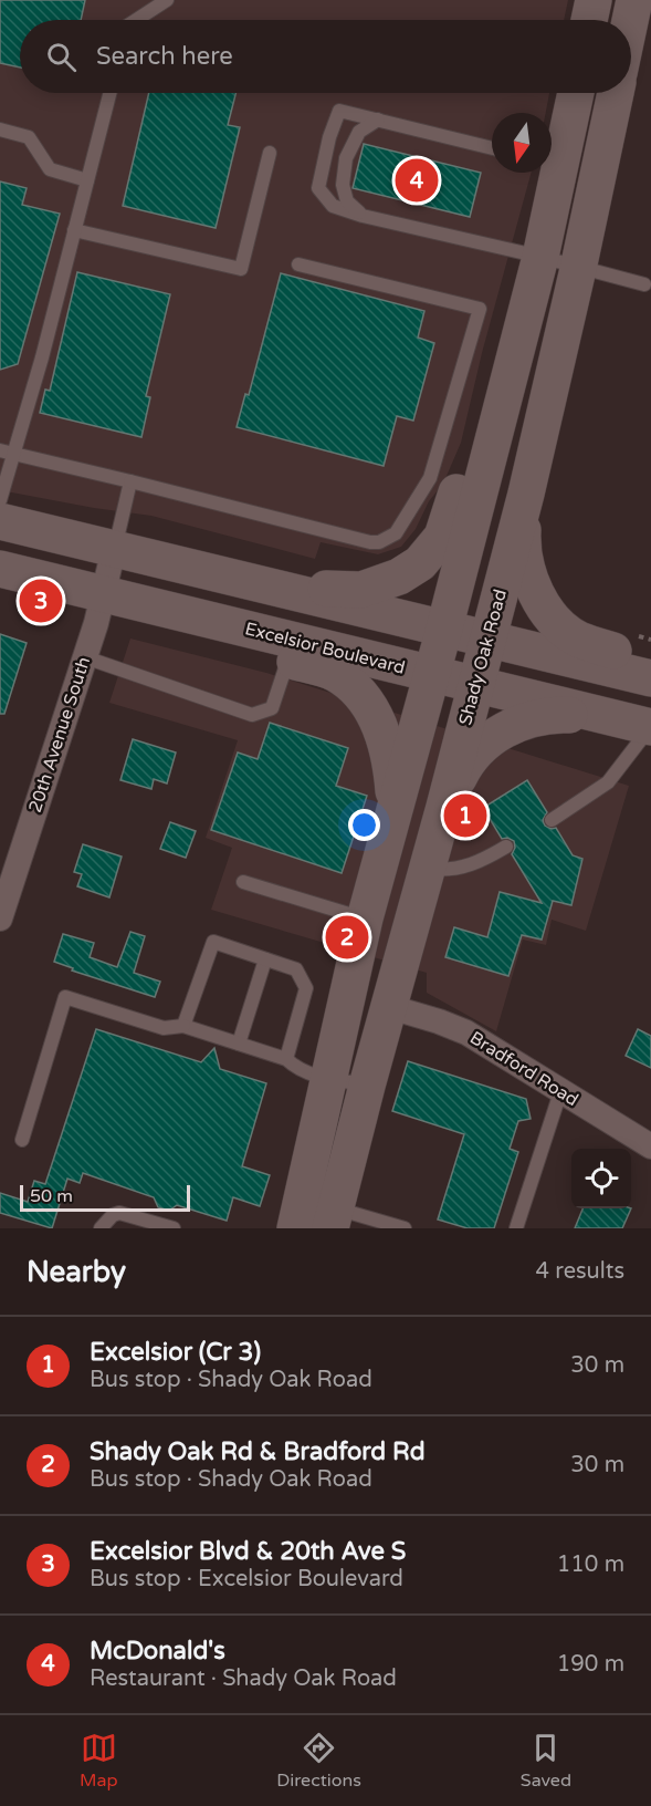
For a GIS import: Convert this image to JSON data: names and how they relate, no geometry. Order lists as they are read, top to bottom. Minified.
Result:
{"streets":{"main road":["Excelsior Boulevard","Shady Oak Road"],"street":["20th Avenue South","Bradford Road"]},"crossings":[["Excelsior Boulevard","Shady Oak Road"],["Shady Oak Road","Bradford Road"]],"scale_bar":"50 m","north":"bottom","page":{"search":"Search here","pins":["4","3","1","2"],"scale":"50 m","heading":["Nearby","4 results"],"list":[{"mark":"1","name":"Excelsior (Cr 3)","note":"Bus stop · Shady Oak Road","value":"30 m"},{"mark":"2","name":"Shady Oak Rd & Bradford Rd","note":"Bus stop · Shady Oak Road","value":"30 m"},{"mark":"3","name":"Excelsior Blvd & 20th Ave S","note":"Bus stop · Excelsior Boulevard","value":"110 m"},{"mark":"4","name":"McDonald's","note":"Restaurant · Shady Oak Road","value":"190 m"}],"nav":["Map","Directions","Saved"]}}
